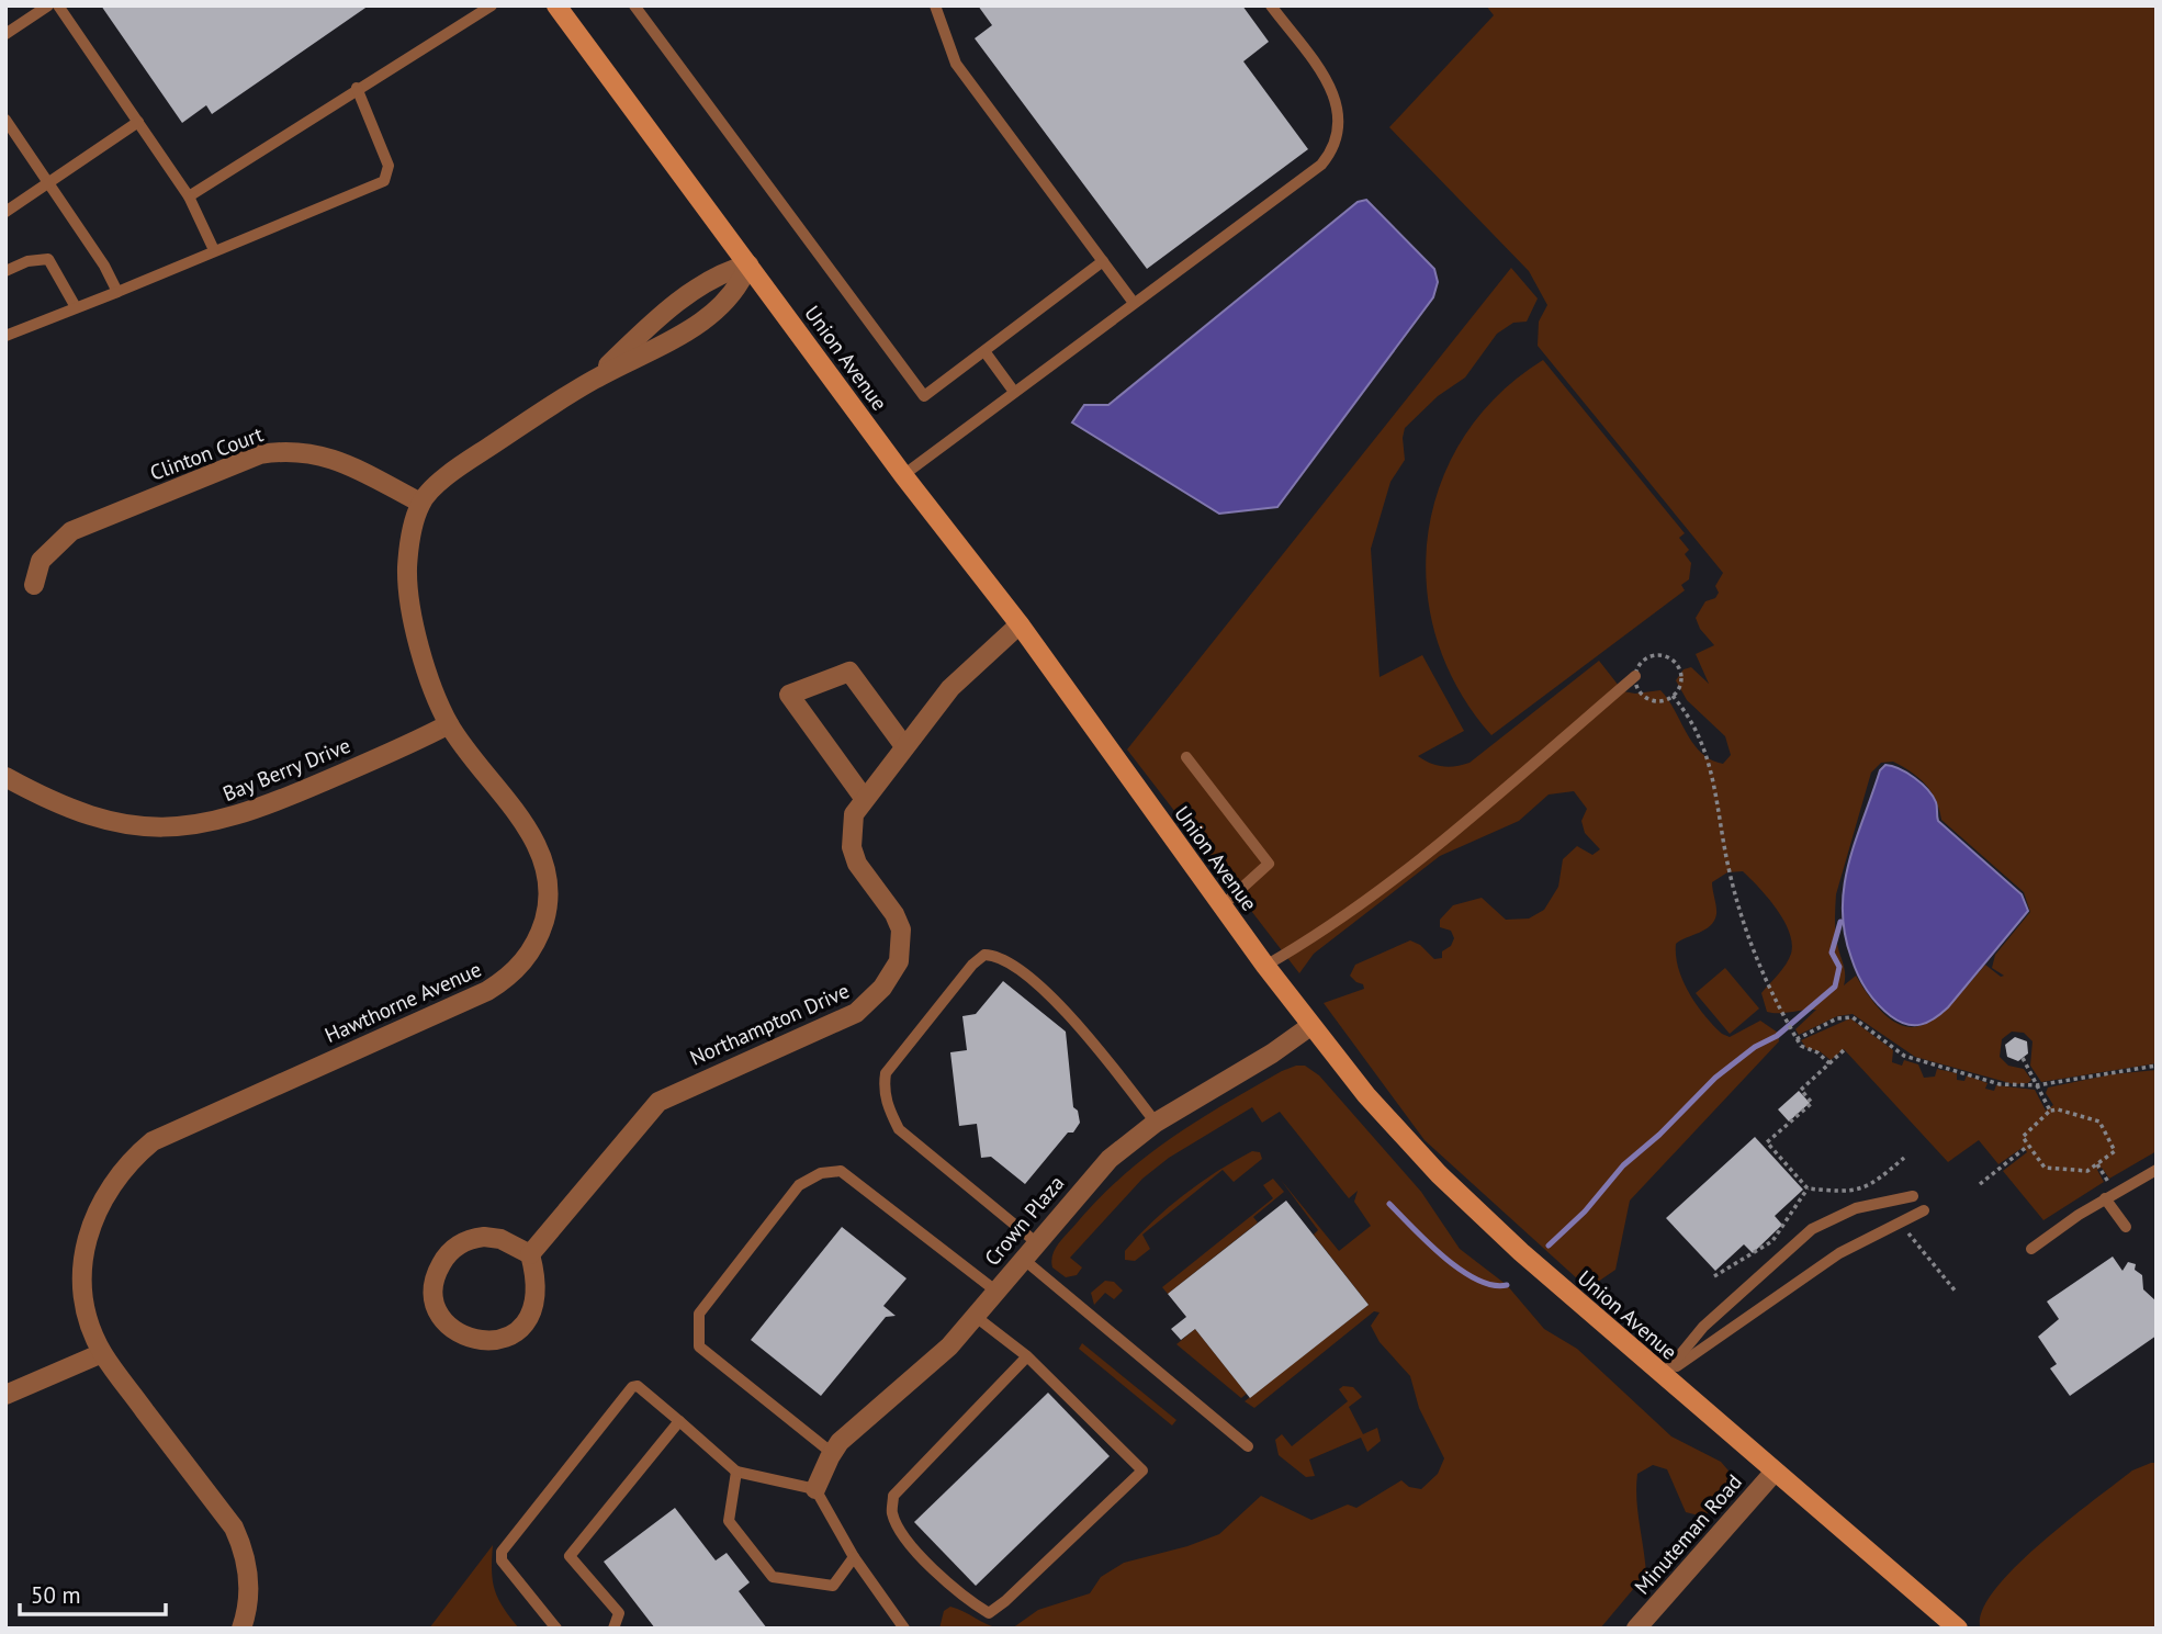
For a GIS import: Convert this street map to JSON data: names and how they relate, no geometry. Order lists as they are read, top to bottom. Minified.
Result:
{"streets":{"street":["Union Avenue","Clinton Court","Bay Berry Drive","Hawthorne Avenue","Northampton Drive","Crown Plaza","Minuteman Road"]},"crossings":[["Union Avenue","Northampton Drive"],["Union Avenue","Crown Plaza"],["Union Avenue","Minuteman Road"],["Clinton Court","Hawthorne Avenue"],["Bay Berry Drive","Hawthorne Avenue"]],"scale_bar":"50 m"}
